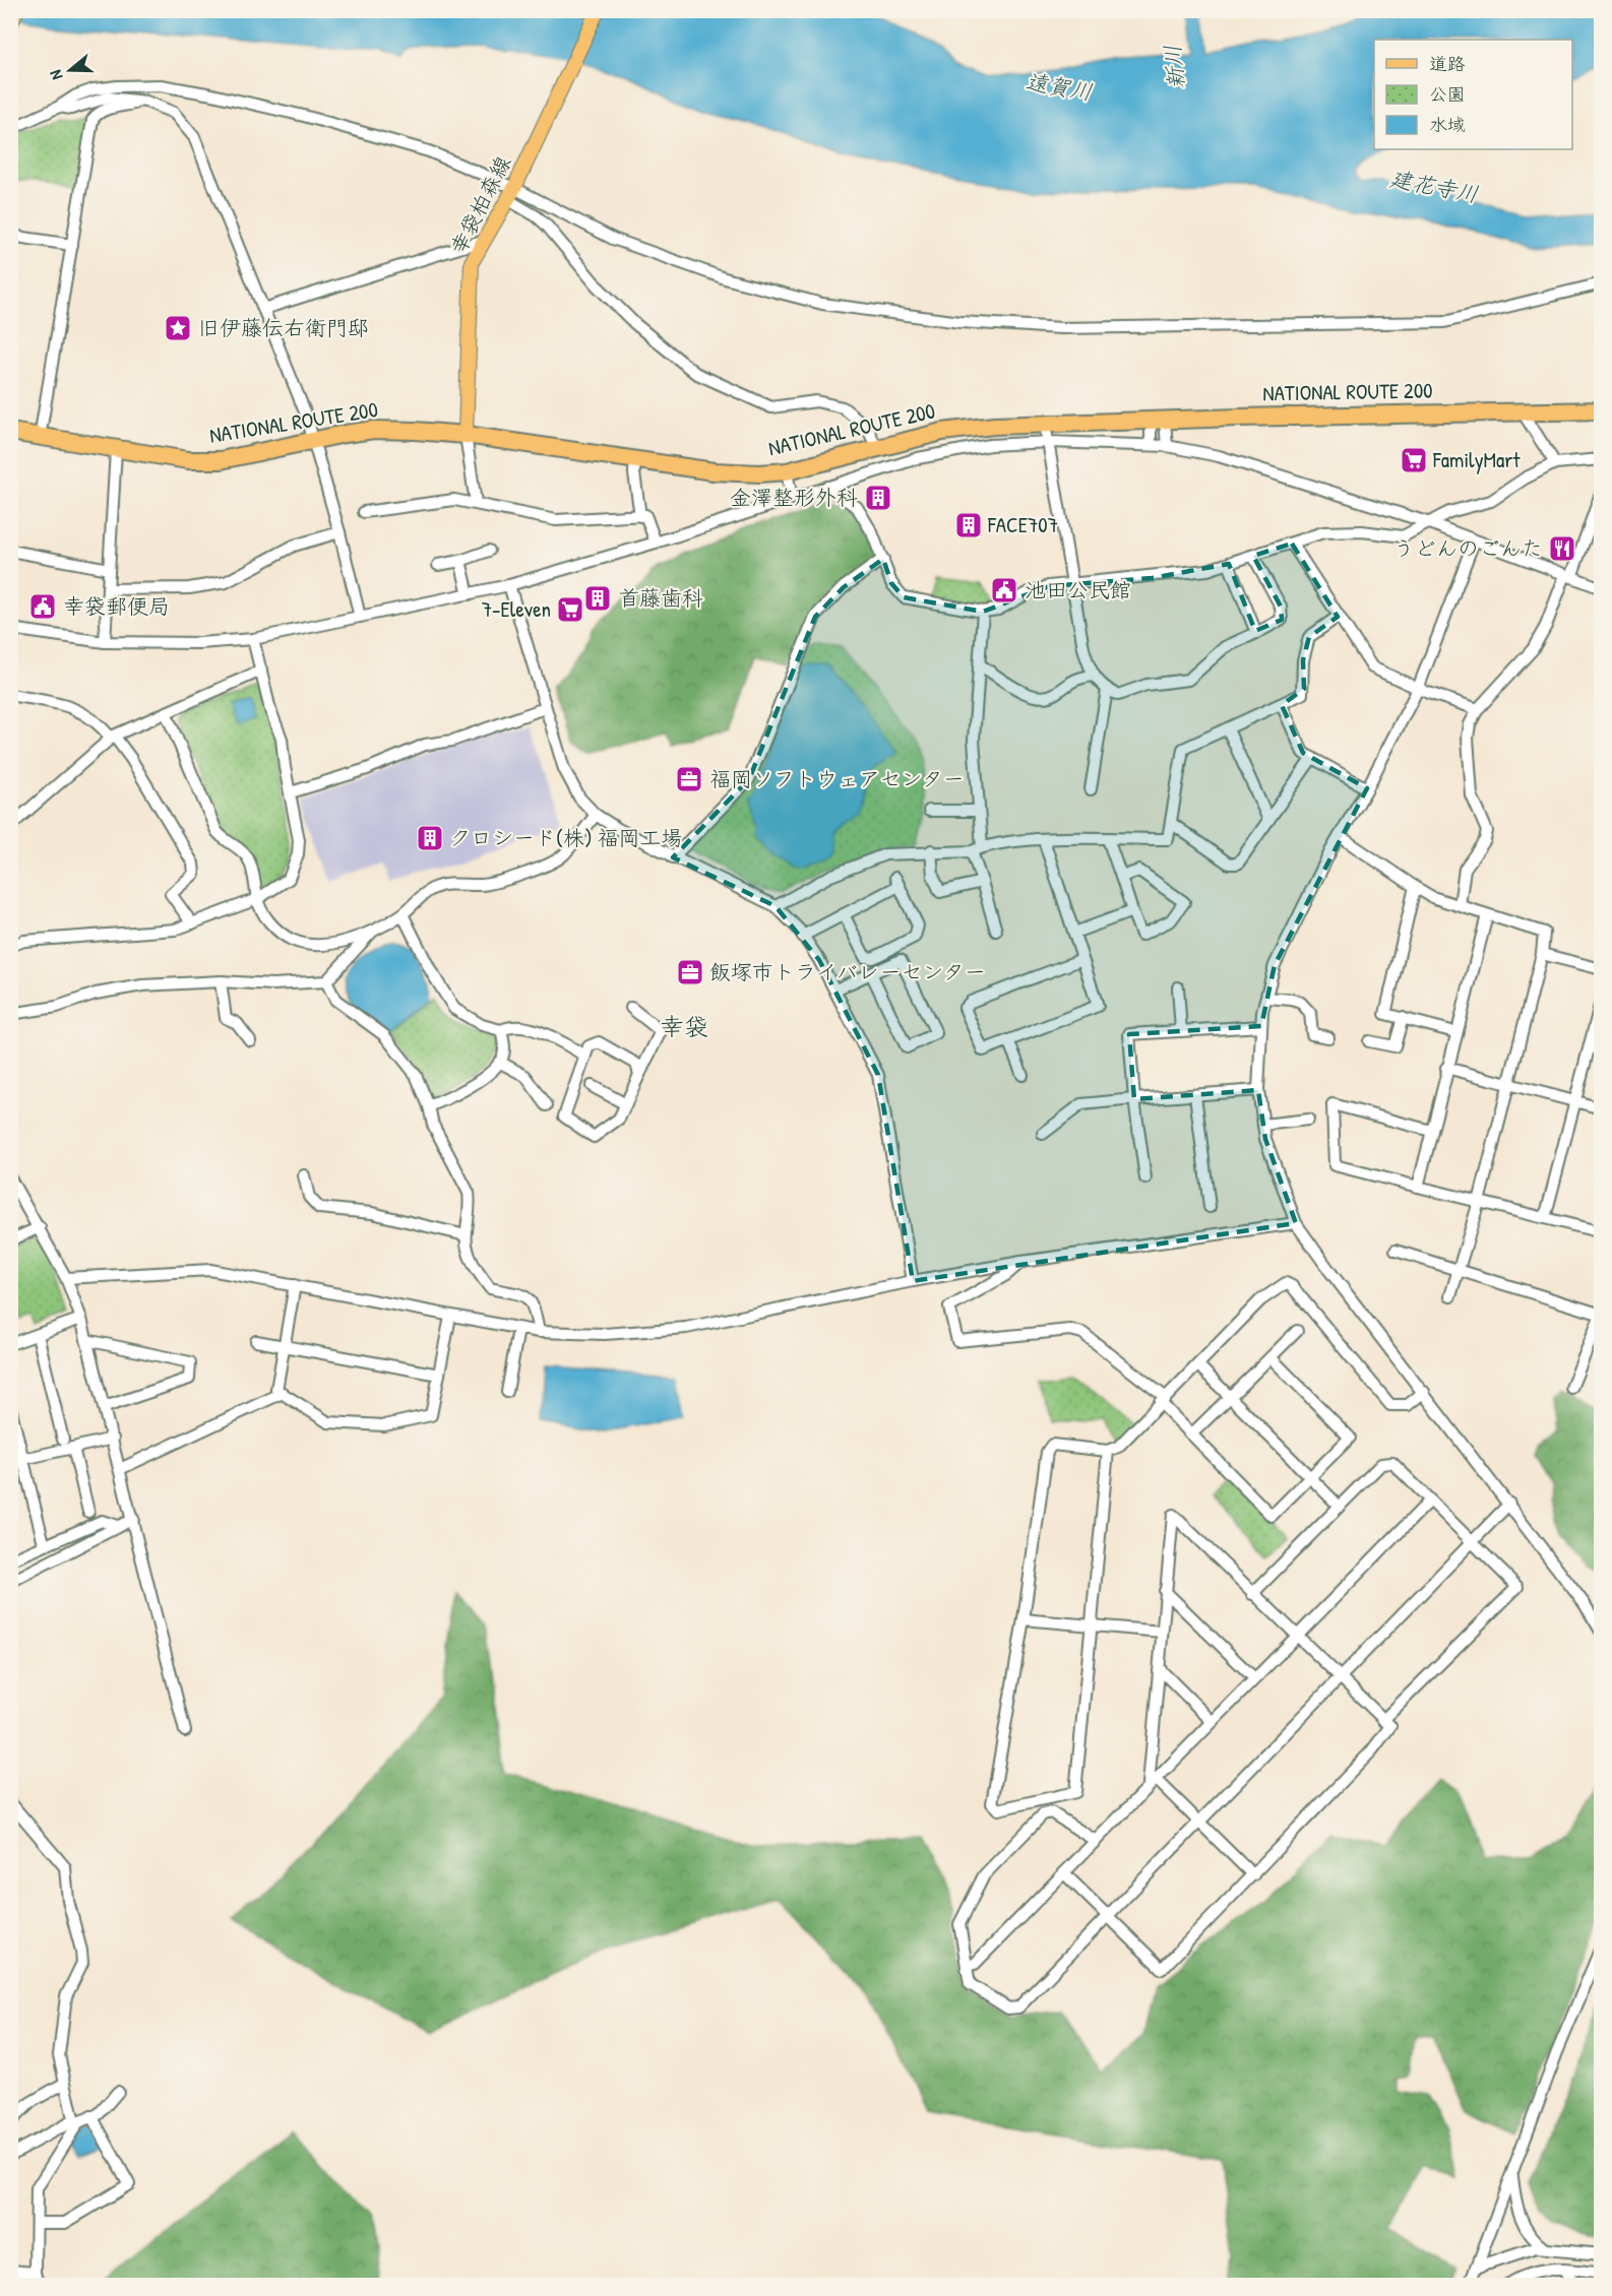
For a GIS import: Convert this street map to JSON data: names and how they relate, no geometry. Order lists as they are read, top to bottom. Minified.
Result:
{"streets":{"highway":["NATIONAL ROUTE 200"],"main road":["幸袋柏森線"]},"crossings":[["幸袋柏森線","NATIONAL ROUTE 200"]],"districts":["幸袋"],"water":["新川","遠賀川","建花寺川"],"places":{"place":["旧伊藤伝右衛門邸"],"supermarket":["FamilyMart","7-Eleven"],"building":["金澤整形外科","FACE707","首藤歯科","クロシード(株) 福岡工場"],"restaurant":["うどんのごんた"],"public building":["池田公民館","幸袋郵便局"],"office":["福岡ソフトウェアセンター","飯塚市トライバレーセンター"]},"legend":["道路","公園","水域"],"north":"left"}
